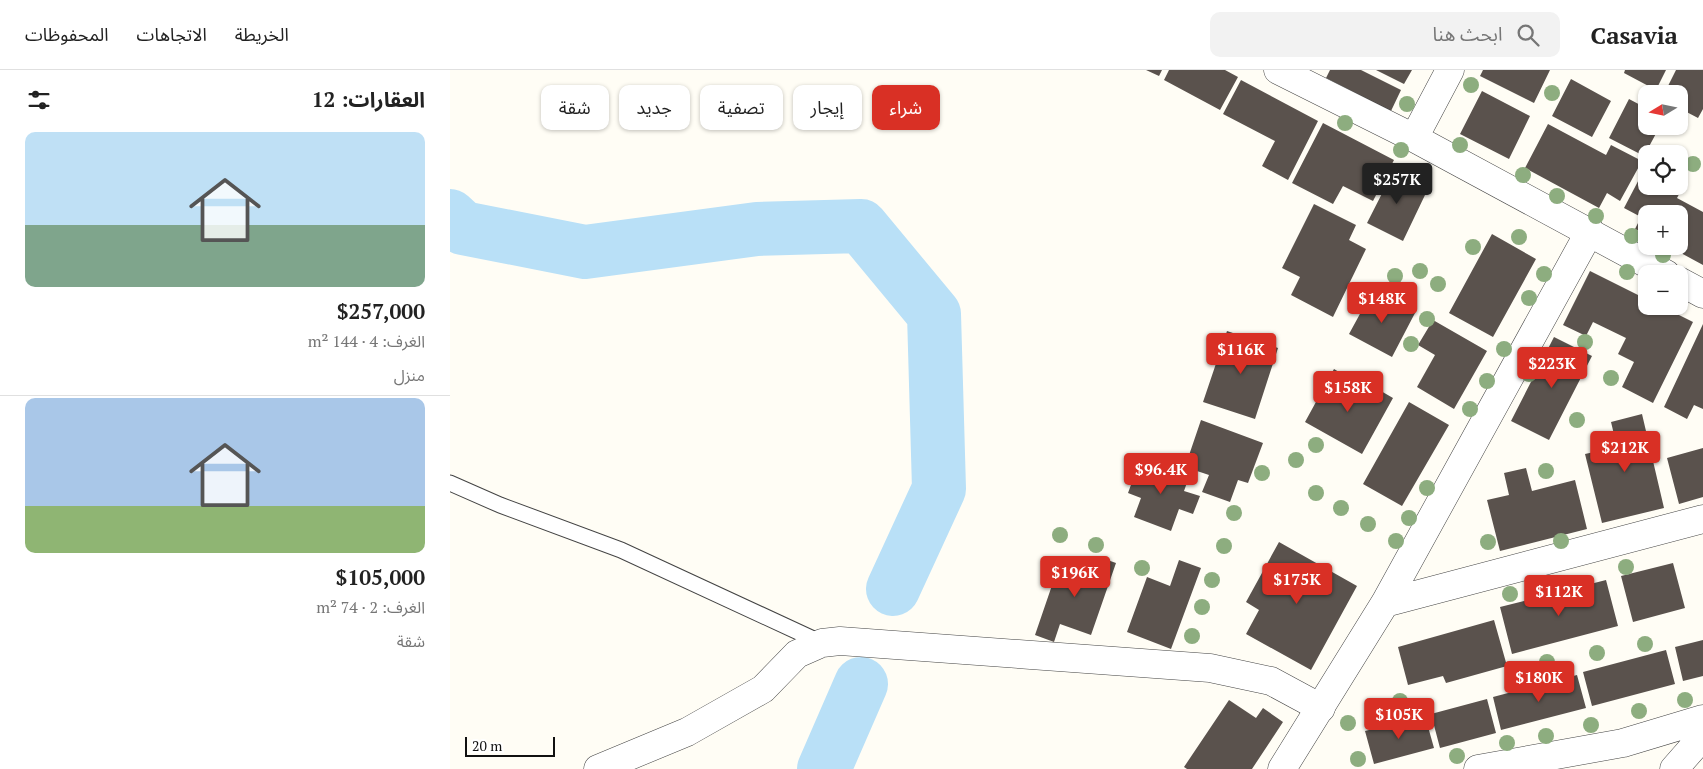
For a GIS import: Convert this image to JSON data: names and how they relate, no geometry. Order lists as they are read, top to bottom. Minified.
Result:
{"scale_bar":"20 m","north":"left","page":{"header":"Casavia","search":"ابحث هنا","nav":["الخريطة","الاتجاهات","المحفوظات"],"heading":"العقارات: 12","map_buttons":["+","−"],"chip":["شراء","إيجار","تصفية","جديد","شقة"],"list":[{"name":"$257,000","note":"الغرف: 4 · 144 m² · منزل"},{"name":"$105,000","note":"الغرف: 2 · 74 m² · شقة"}],"price":["$257K","$148K","$116K","$223K","$158K","$212K","$96.4K","$196K","$175K","$112K","$180K","$105K"],"scale":"20 m"}}
